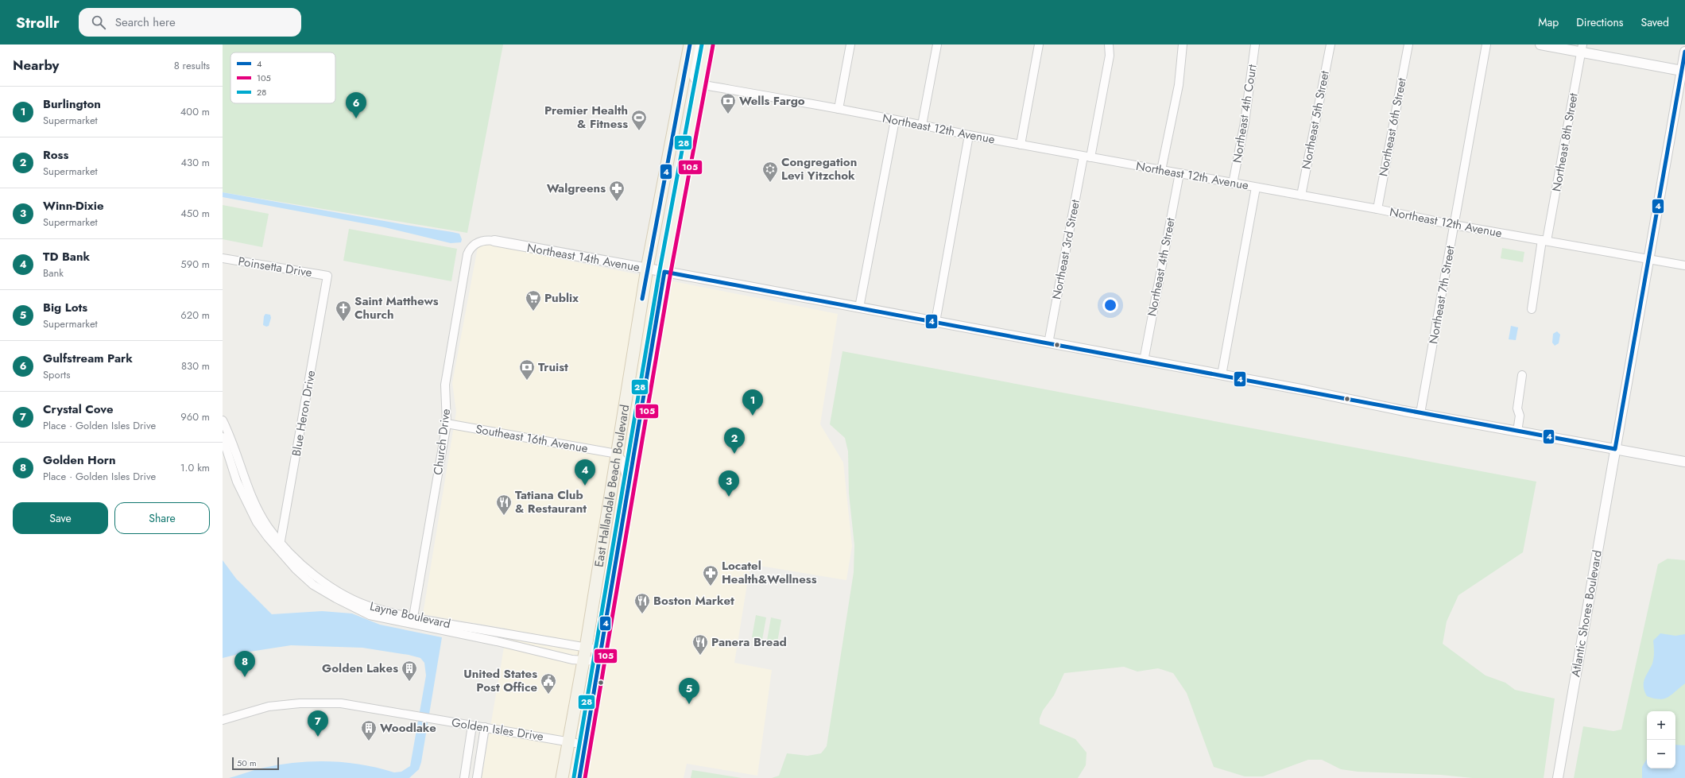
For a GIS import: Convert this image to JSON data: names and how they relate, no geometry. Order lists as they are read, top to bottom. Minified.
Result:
{"streets":{"main road":["East Hallandale Beach Boulevard"],"street":["Northeast 4th Court","Northeast 5th Street","Northeast 6th Street","Northeast 12th Avenue","Northeast 8th Street","Northeast 3rd Street","Northeast 14th Avenue","Poinsetta Drive","Northeast 4th Street","Northeast 7th Street","Blue Heron Drive","Southeast 16th Avenue","Church Drive","Atlantic Shores Boulevard","Layne Boulevard","Golden Isles Drive"]},"crossings":[["Northeast 4th Court","Northeast 12th Avenue"],["Northeast 5th Street","Northeast 12th Avenue"],["Northeast 6th Street","Northeast 12th Avenue"],["Northeast 12th Avenue","Northeast 8th Street"],["Northeast 12th Avenue","Northeast 3rd Street"],["Northeast 12th Avenue","Northeast 4th Street"],["Northeast 12th Avenue","Northeast 7th Street"],["Northeast 12th Avenue","East Hallandale Beach Boulevard"],["Northeast 12th Avenue","Atlantic Shores Boulevard"],["Northeast 3rd Street","Northeast 14th Avenue"],["Northeast 14th Avenue","Northeast 4th Street"],["Northeast 14th Avenue","Northeast 7th Street"],["Northeast 14th Avenue","Church Drive"],["Northeast 14th Avenue","East Hallandale Beach Boulevard"],["Northeast 14th Avenue","Atlantic Shores Boulevard"],["Poinsetta Drive","Blue Heron Drive"],["Blue Heron Drive","Layne Boulevard"],["Southeast 16th Avenue","Church Drive"],["Southeast 16th Avenue","East Hallandale Beach Boulevard"],["Church Drive","Layne Boulevard"],["East Hallandale Beach Boulevard","Layne Boulevard"],["East Hallandale Beach Boulevard","Golden Isles Drive"]],"places":{"bank":["Wells Fargo","Truist"],"sports":["Premier Health & Fitness"],"synagogue":["Congregation Levi Yitzchok"],"pharmacy":["Walgreens","Locatel Health&Wellness"],"supermarket":["Publix"],"church":["Saint Matthews Church"],"restaurant":["Tatiana Club & Restaurant","Boston Market","Panera Bread"],"building":["Golden Lakes","Woodlake"],"public building":["United States Post Office"]},"lines":["transit line 4","transit line 28","transit line 105"],"legend":["4","105","28"],"scale_bar":"50 m","page":{"header":"Strollr","search":"Search here","nav":["Map","Directions","Saved"],"heading":["Nearby","8 results"],"list":[{"mark":"1","name":"Burlington","note":"Supermarket","value":"400 m"},{"mark":"2","name":"Ross","note":"Supermarket","value":"430 m"},{"mark":"3","name":"Winn-Dixie","note":"Supermarket","value":"450 m"},{"mark":"4","name":"TD Bank","note":"Bank","value":"590 m"},{"mark":"5","name":"Big Lots","note":"Supermarket","value":"620 m"},{"mark":"6","name":"Gulfstream Park","note":"Sports","value":"830 m"},{"mark":"7","name":"Crystal Cove","note":"Place · Golden Isles Drive","value":"960 m"},{"mark":"8","name":"Golden Horn","note":"Place · Golden Isles Drive","value":"1.0 km"}],"pins":["6","1","2","4","3","8","5","7"],"buttons":["Save","Share"],"map_buttons":["+","−"],"scale":"50 m"}}
